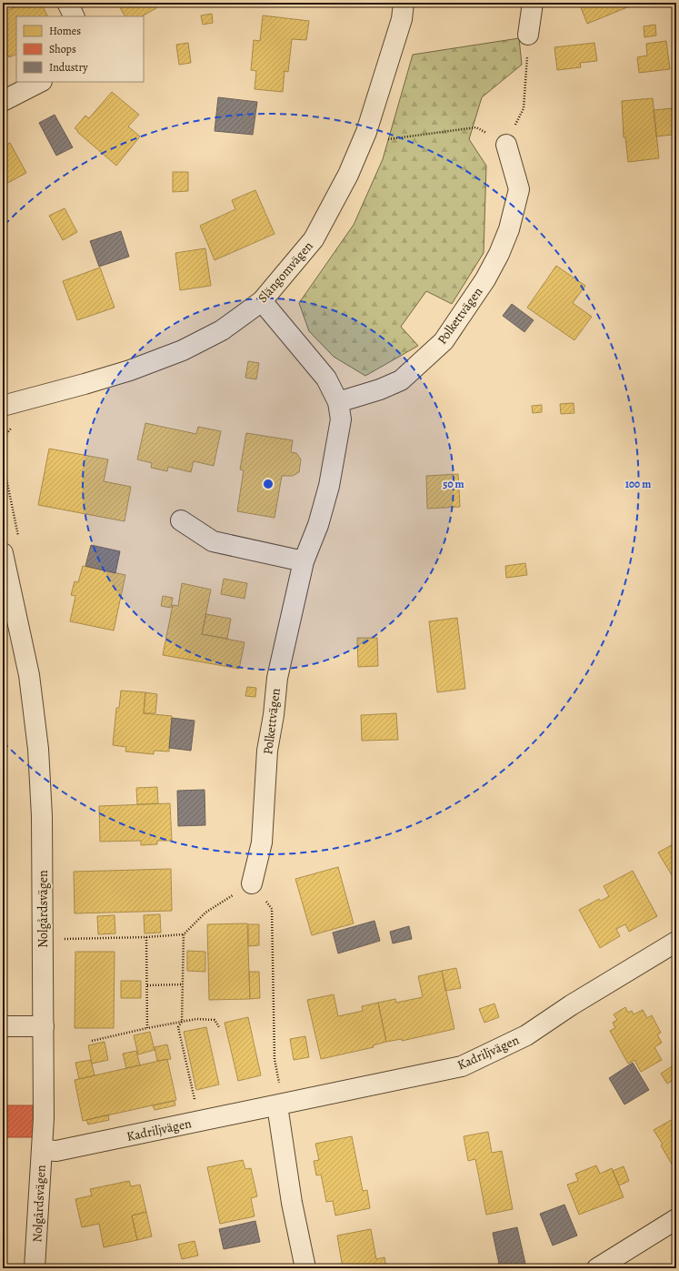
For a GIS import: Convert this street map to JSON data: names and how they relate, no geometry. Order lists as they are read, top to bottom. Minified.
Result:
{"streets":{"street":["Slängomvägen","Polkettvägen","Nolgårdsvägen","Kadriljvägen"]},"crossings":[["Nolgårdsvägen","Kadriljvägen"]],"legend":["Homes","Shops","Industry"],"rings":["50 m","100 m"]}
